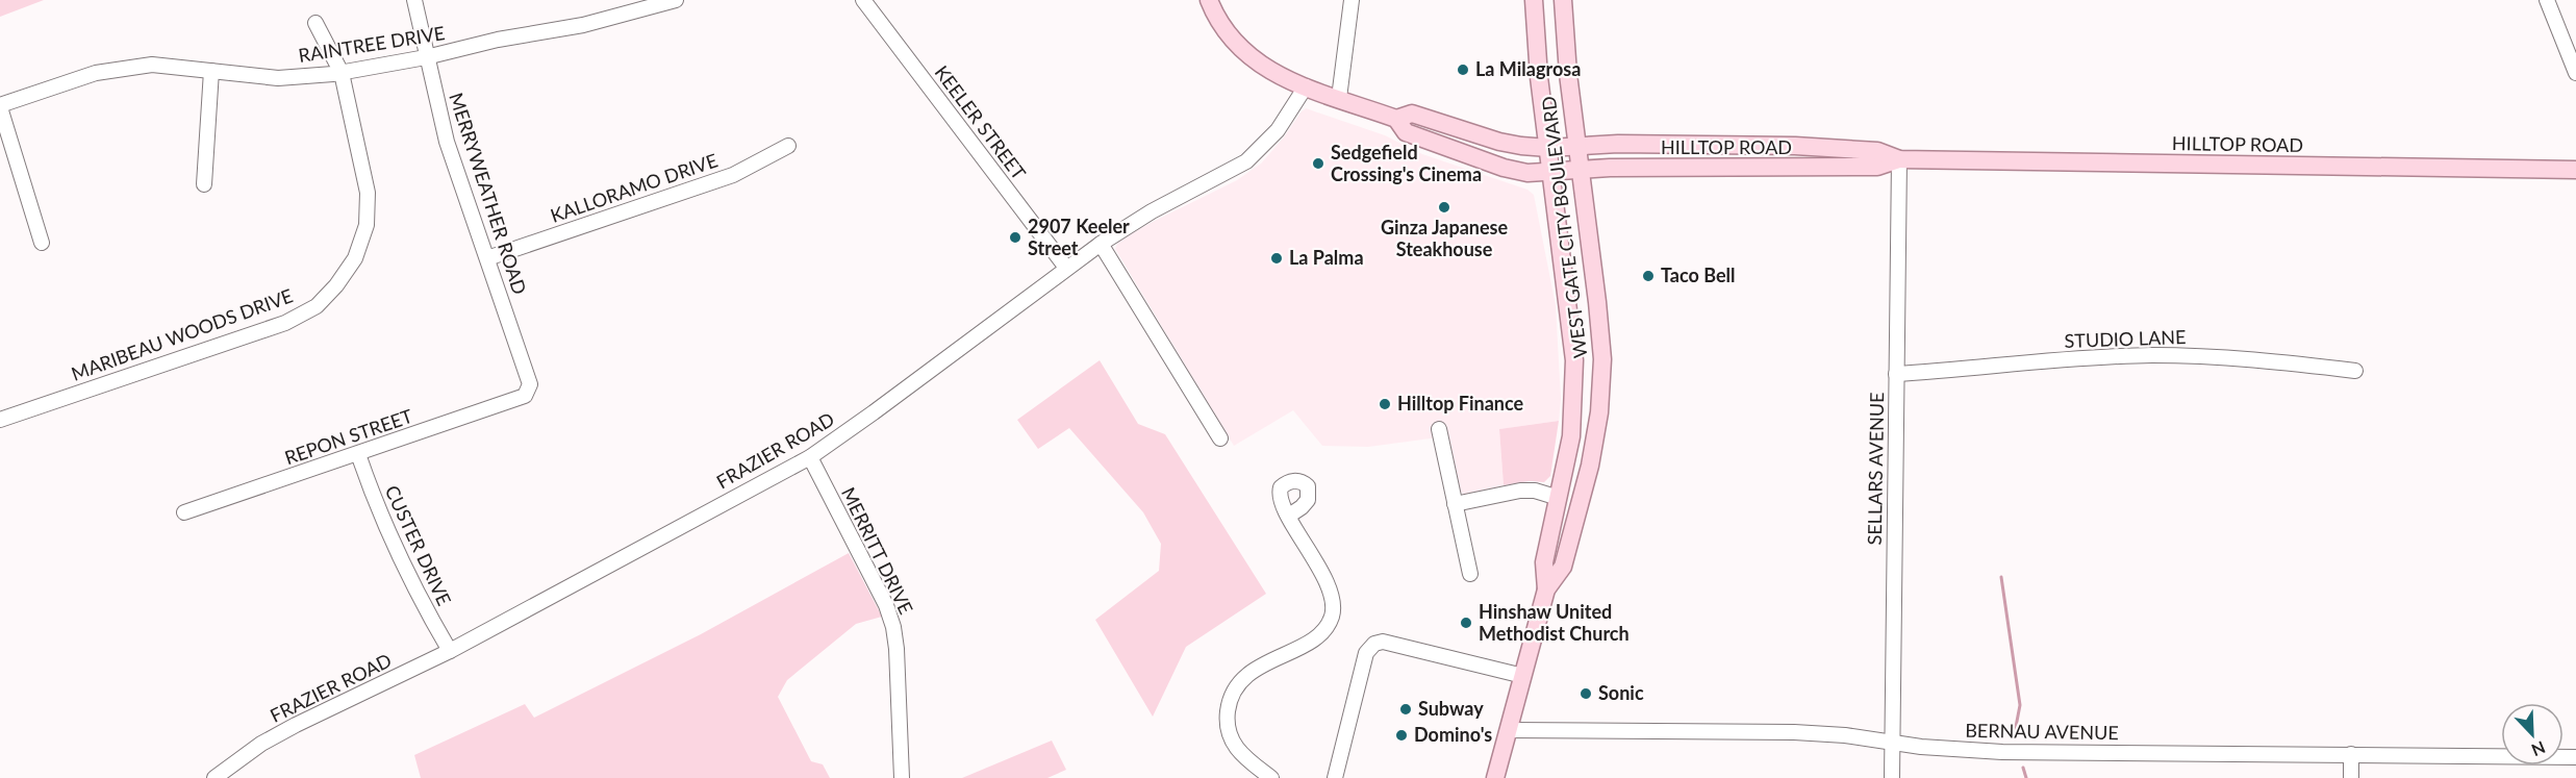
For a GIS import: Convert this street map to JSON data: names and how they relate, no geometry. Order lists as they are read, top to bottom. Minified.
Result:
{"streets":{"main road":["HILLTOP ROAD","WEST GATE CITY BOULEVARD"],"street":["RAINTREE DRIVE","KEELER STREET","KALLORAMO DRIVE","MERRYWEATHER ROAD","MARIBEAU WOODS DRIVE","STUDIO LANE","REPON STREET","FRAZIER ROAD","SELLARS AVENUE","CUSTER DRIVE","MERRITT DRIVE","BERNAU AVENUE"]},"crossings":[["RAINTREE DRIVE","MERRYWEATHER ROAD"],["RAINTREE DRIVE","MARIBEAU WOODS DRIVE"],["KEELER STREET","FRAZIER ROAD"],["HILLTOP ROAD","WEST GATE CITY BOULEVARD"],["HILLTOP ROAD","SELLARS AVENUE"],["KALLORAMO DRIVE","MERRYWEATHER ROAD"],["MERRYWEATHER ROAD","REPON STREET"],["WEST GATE CITY BOULEVARD","BERNAU AVENUE"],["STUDIO LANE","SELLARS AVENUE"],["REPON STREET","CUSTER DRIVE"],["FRAZIER ROAD","CUSTER DRIVE"],["FRAZIER ROAD","MERRITT DRIVE"],["SELLARS AVENUE","BERNAU AVENUE"]],"places":["La Milagrosa","Sedgefield Crossing's Cinema","Ginza Japanese Steakhouse","2907 Keeler Street","La Palma","Taco Bell","Hilltop Finance","Hinshaw United Methodist Church","Sonic","Subway","Domino's"],"north":"bottom right"}
